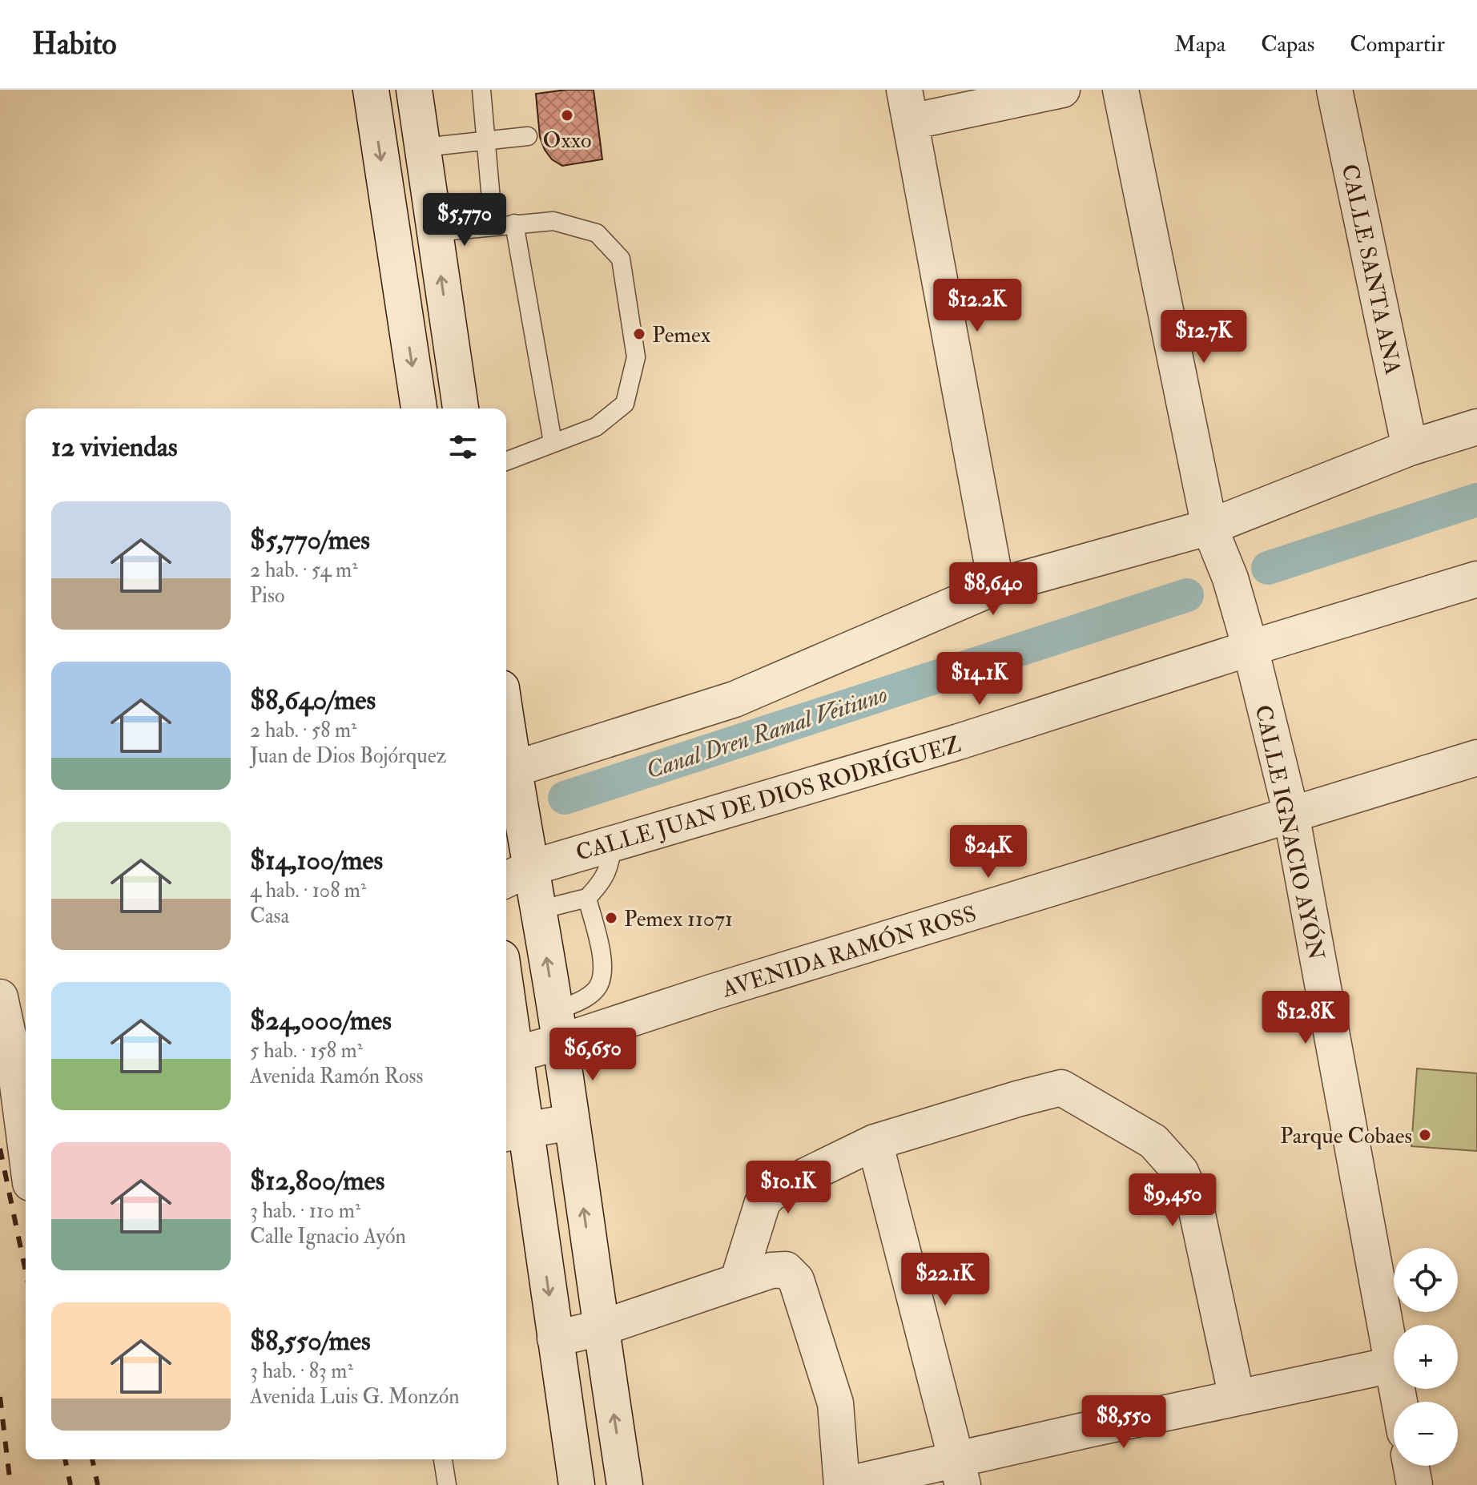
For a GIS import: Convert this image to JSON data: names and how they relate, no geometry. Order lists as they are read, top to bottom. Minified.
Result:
{"streets":{"street":["CALLE SANTA ANA","CALLE JUAN DE DIOS RODRÍGUEZ","CALLE IGNACIO AYÓN","AVENIDA RAMÓN ROSS"]},"crossings":[["CALLE JUAN DE DIOS RODRÍGUEZ","CALLE IGNACIO AYÓN"],["CALLE IGNACIO AYÓN","AVENIDA RAMÓN ROSS"]],"water":["Canal Dren Ramal Veitiuno"],"places":["Oxxo","Pemex","Pemex 11071","Parque Cobaes"],"page":{"header":"Habito","nav":["Mapa","Capas","Compartir"],"price":["$5,770","$12.2K","$12.7K","$8,640","$14.1K","$24K","$12.8K","$6,650","$10.1K","$9,450","$22.1K","$8,550"],"heading":"12 viviendas","list":[{"name":"$5,770/mes","note":"2 hab. · 54 m² · Piso"},{"name":"$8,640/mes","note":"2 hab. · 58 m² · Juan de Dios Bojórquez"},{"name":"$14,100/mes","note":"4 hab. · 108 m² · Casa"},{"name":"$24,000/mes","note":"5 hab. · 158 m² · Avenida Ramón Ross"},{"name":"$12,800/mes","note":"3 hab. · 110 m² · Calle Ignacio Ayón"},{"name":"$8,550/mes","note":"3 hab. · 83 m² · Avenida Luis G. Monzón"}],"map_buttons":["+","−"]}}
